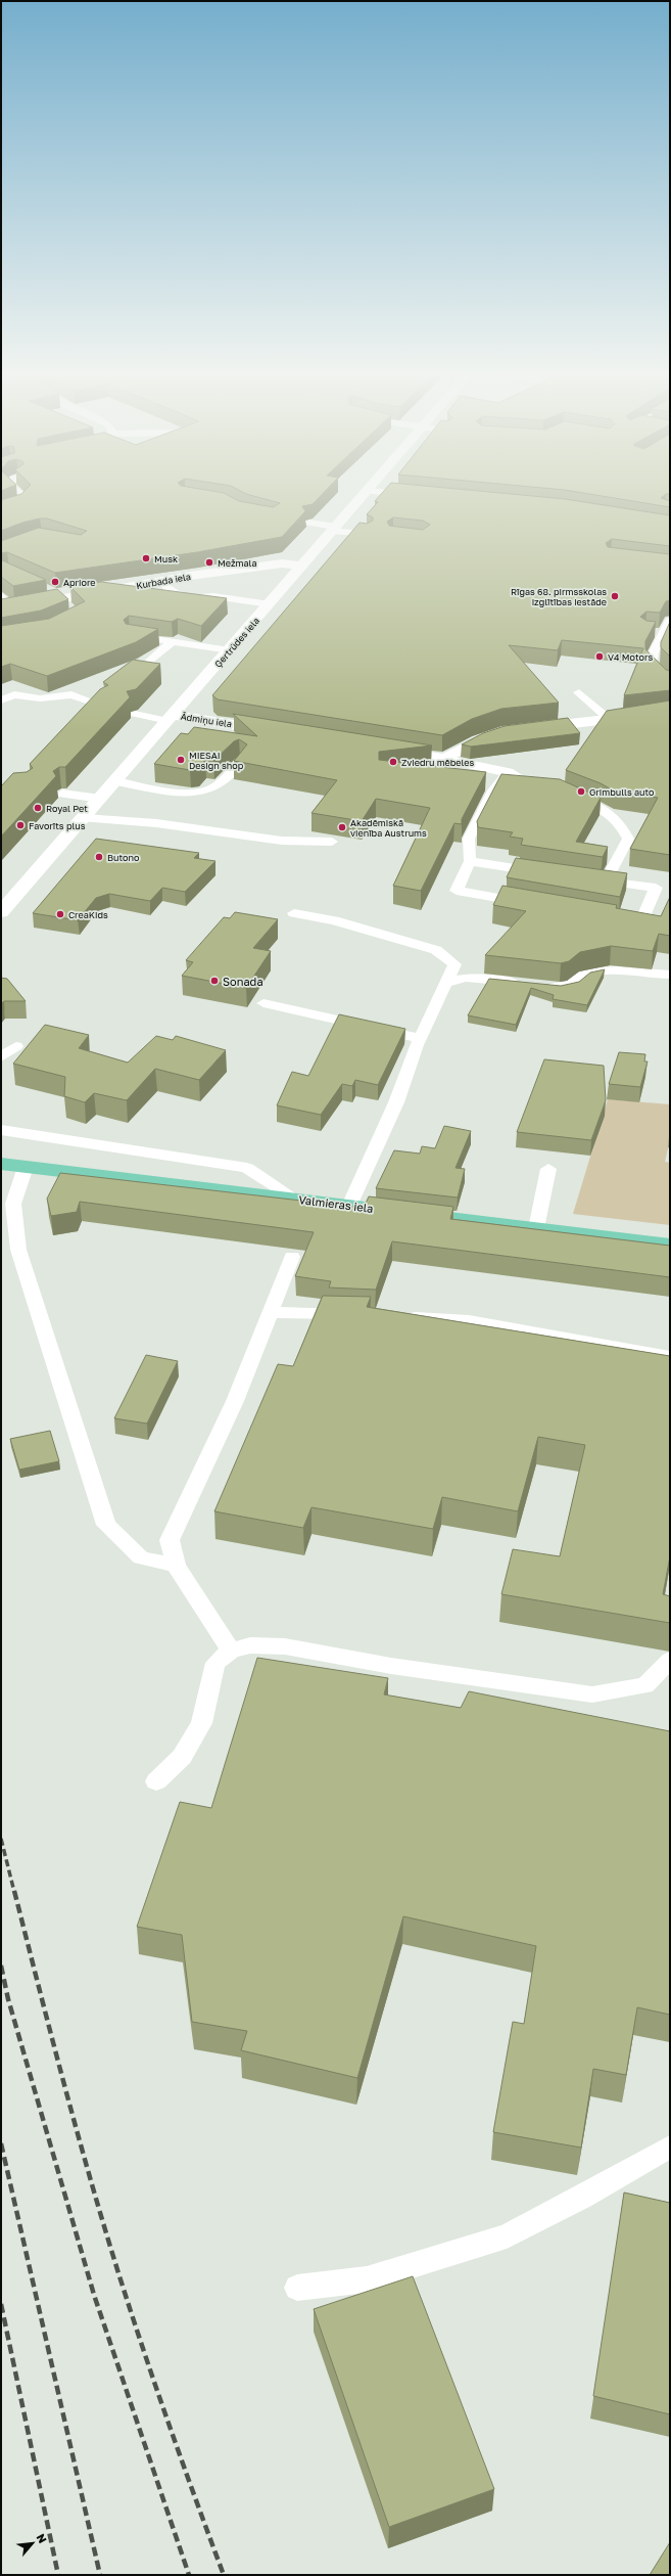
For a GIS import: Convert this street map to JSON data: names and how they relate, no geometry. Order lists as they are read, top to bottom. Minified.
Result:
{"streets":{"main road":["Valmieras iela"],"street":["Kurbada iela","Ģertrūdes iela","Ādmiņu iela"]},"crossings":[["Kurbada iela","Ģertrūdes iela"],["Ģertrūdes iela","Ādmiņu iela"]],"places":["Musk","Mežmala","Apriore","Rīgas 68. pirmsskolas izglītības iestāde","V4 Motors","MIESAI Design shop","Zviedru mēbeles","Grimbulls auto","Royal Pet","Favorīts plus","Akadēmiskā vienība Austrums","Butono","CreaKids","Sonada"],"north":"top right"}
